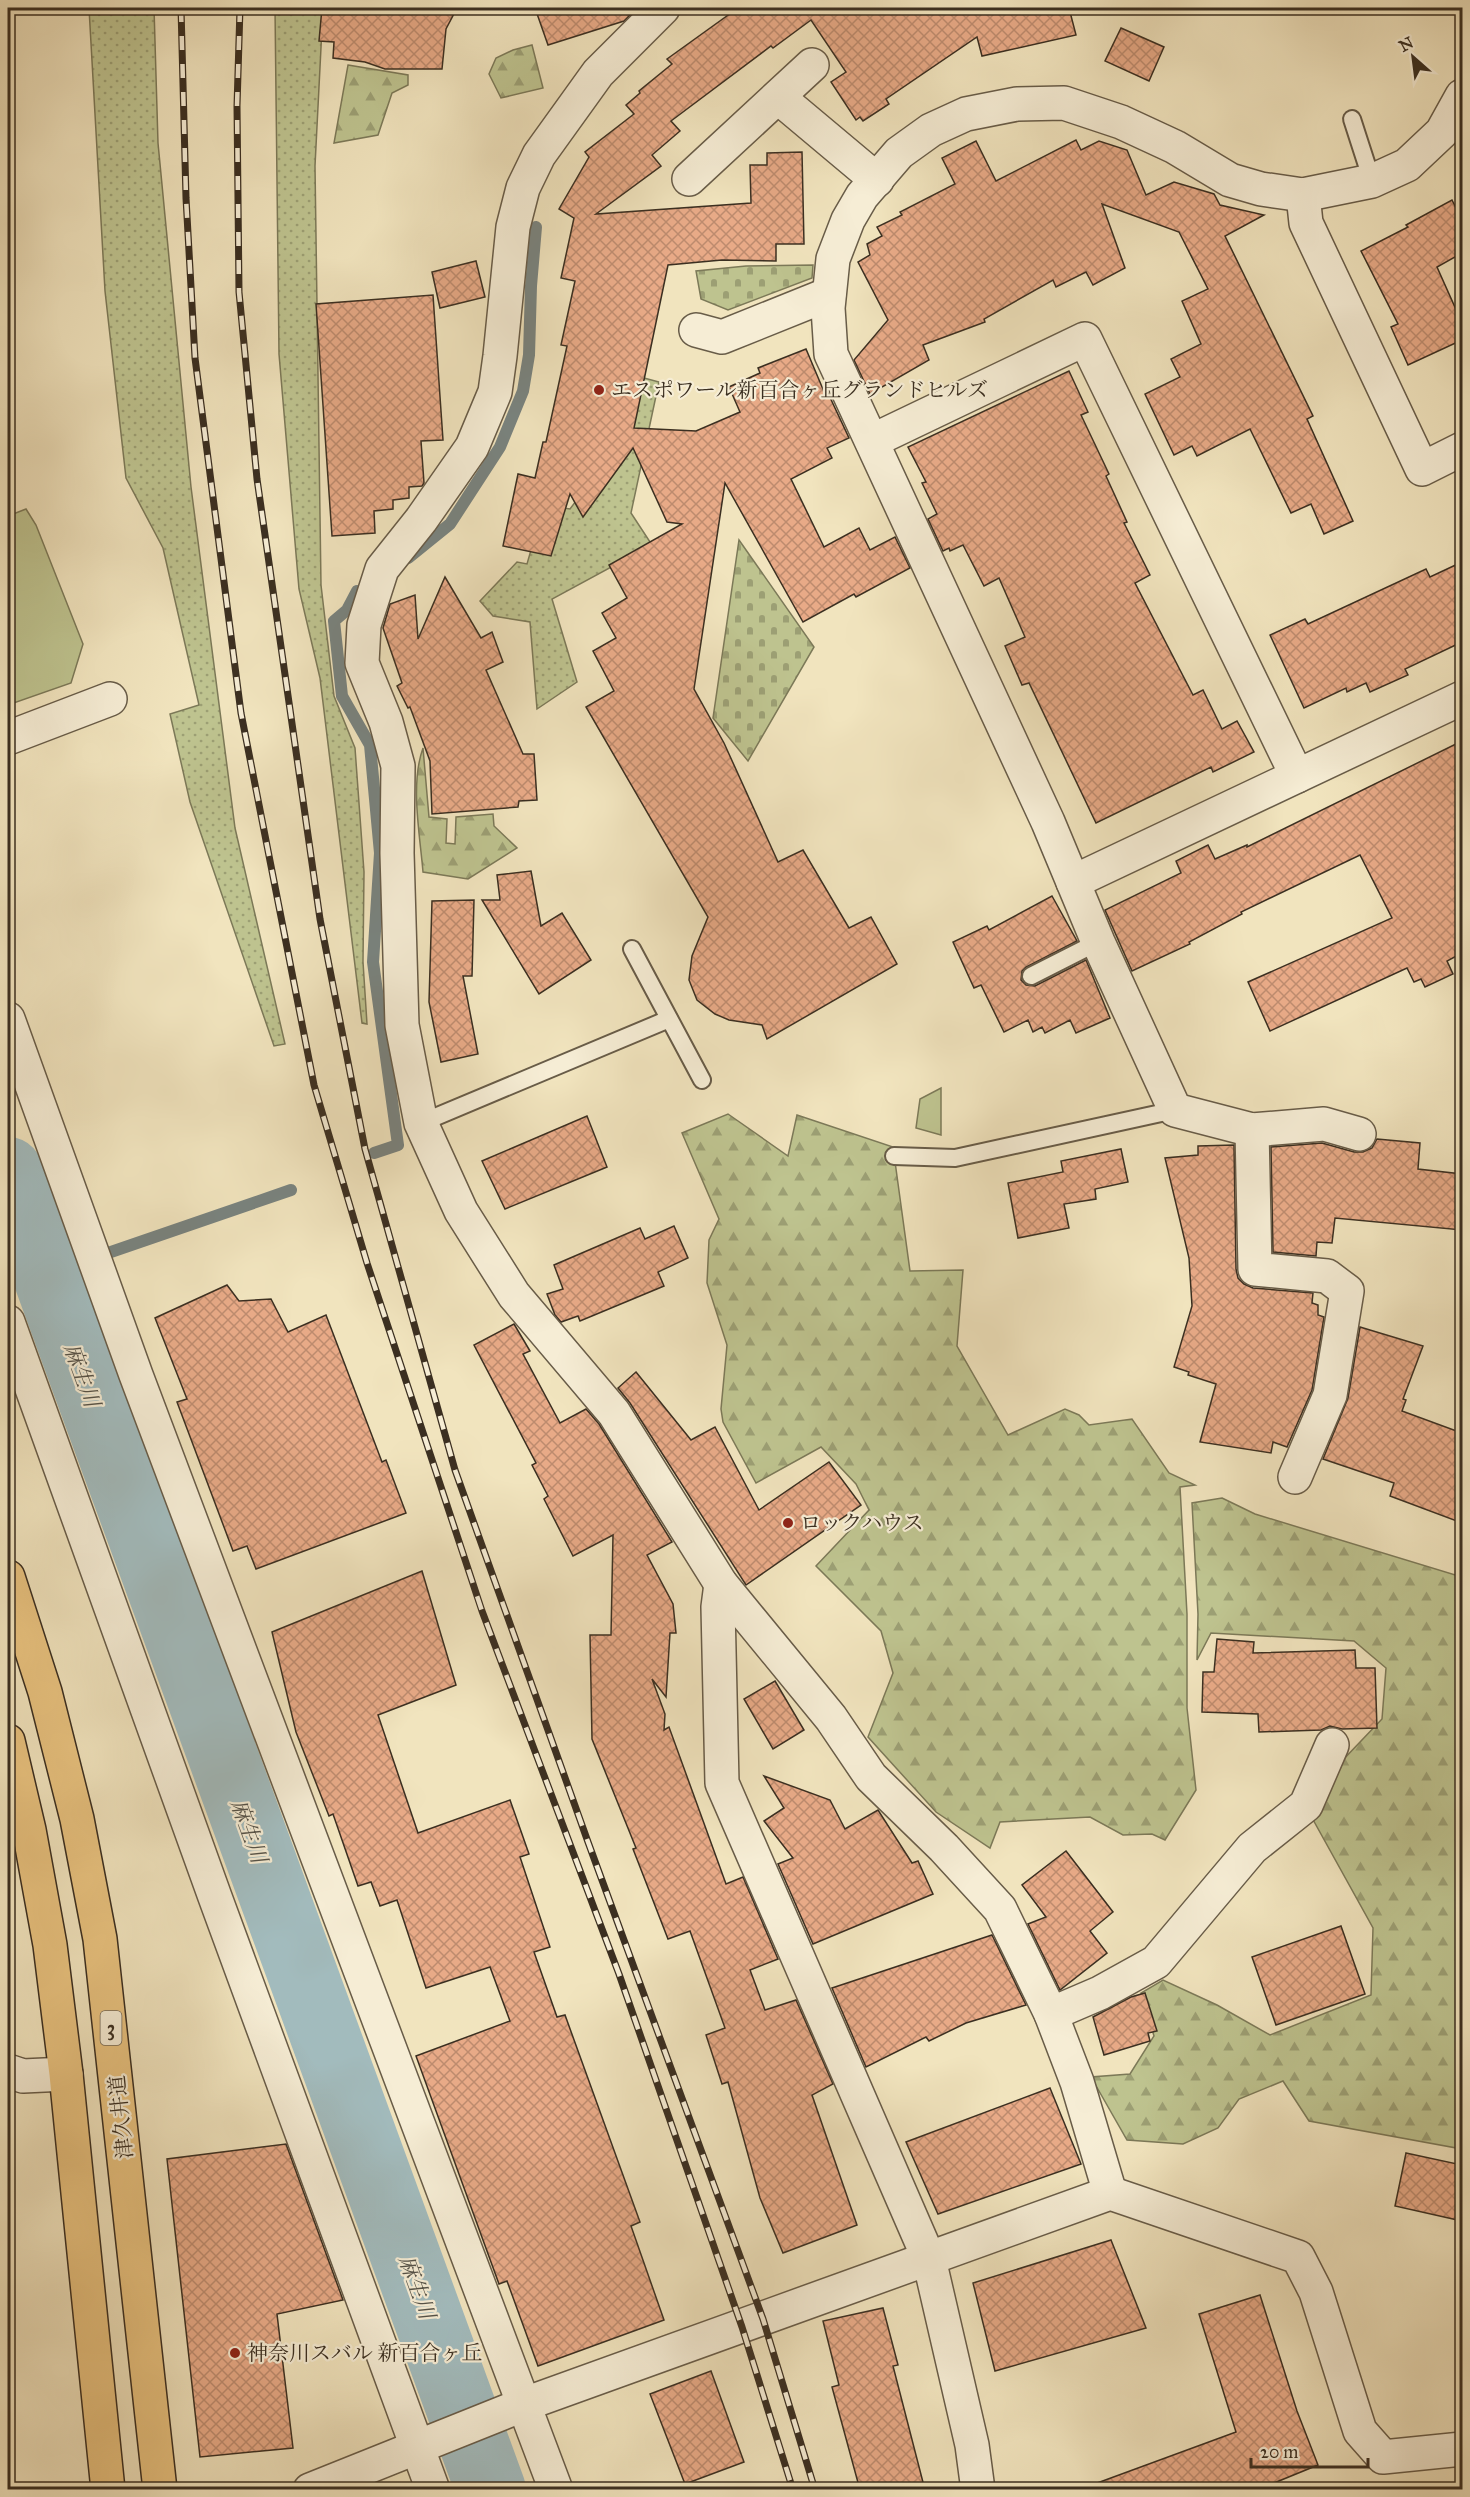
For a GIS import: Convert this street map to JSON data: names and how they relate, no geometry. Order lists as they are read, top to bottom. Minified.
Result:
{"streets":{"main road":["3","津久井道"]},"water":["麻生川"],"places":["エスポワール新百合ヶ丘グランドヒルズ","ロックハウス","神奈川スバル 新百合ヶ丘"],"scale_bar":"20 m","north":"top left"}
